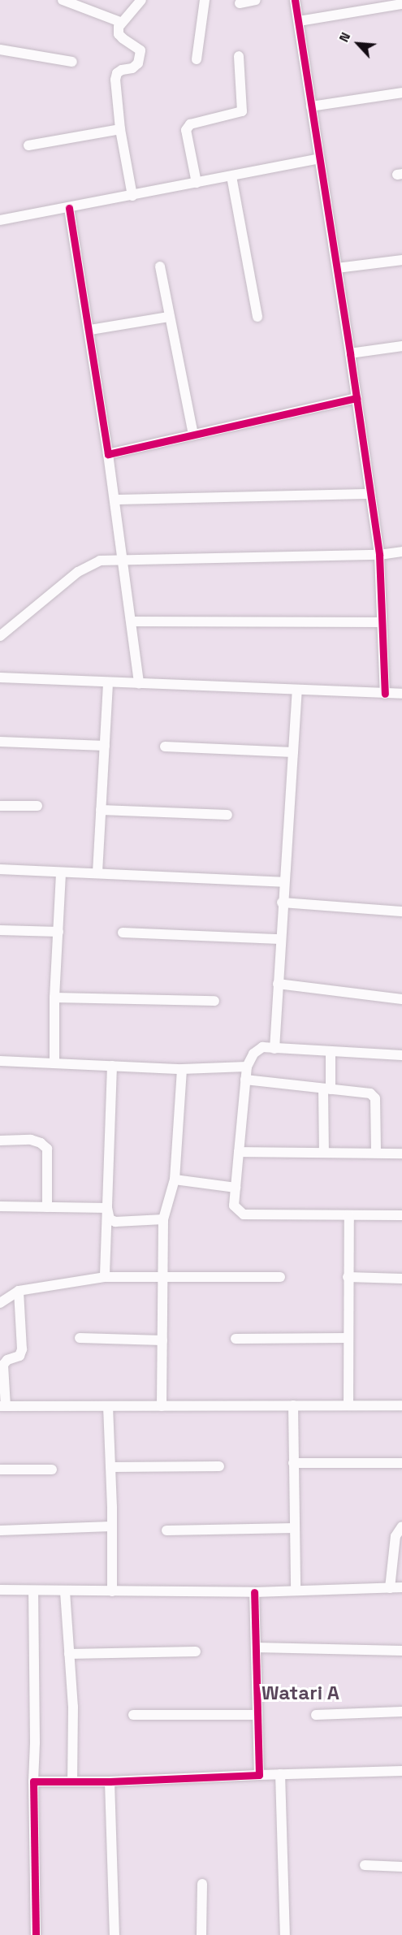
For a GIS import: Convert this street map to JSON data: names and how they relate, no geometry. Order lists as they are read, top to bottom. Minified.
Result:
{"districts":["Watari A"],"north":"top left"}
